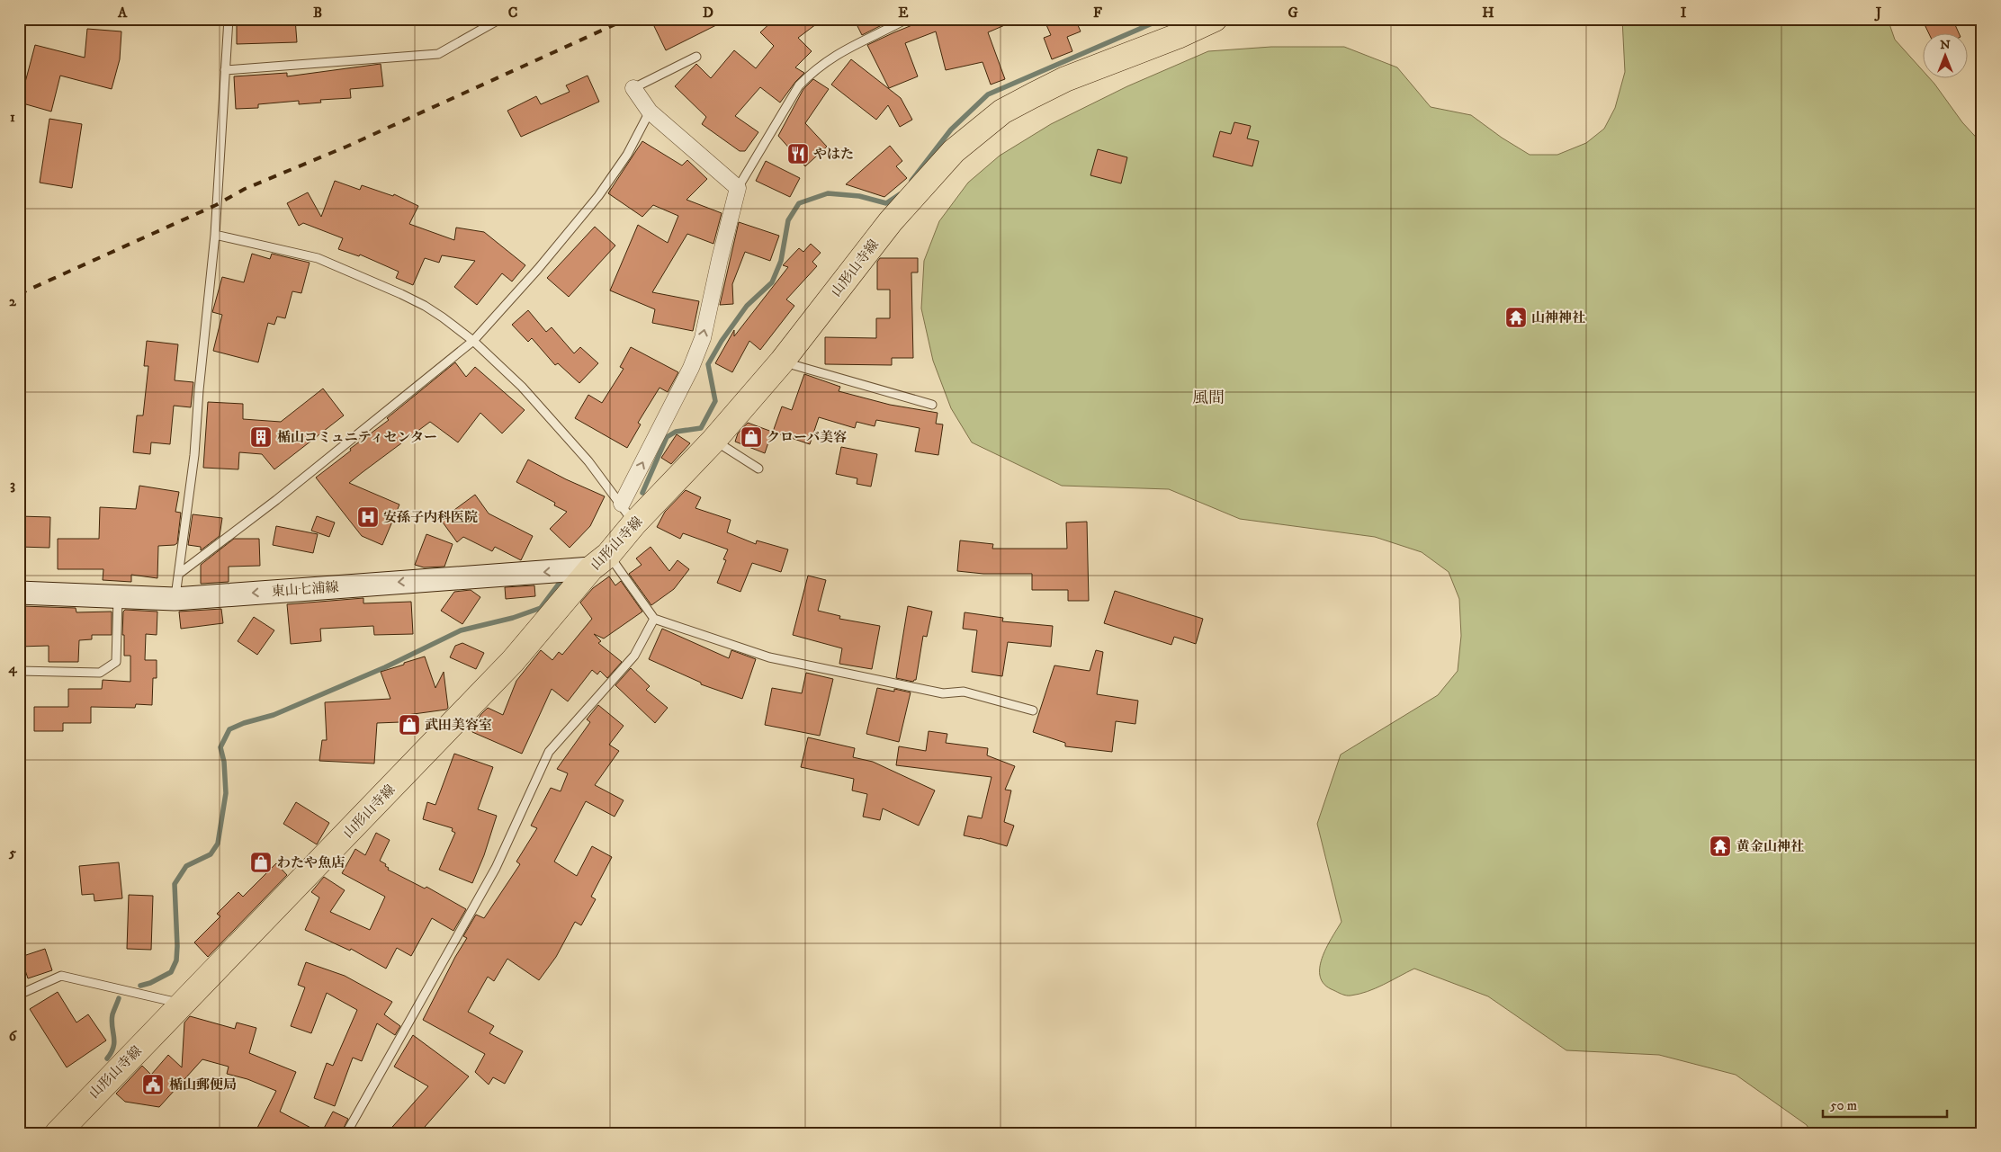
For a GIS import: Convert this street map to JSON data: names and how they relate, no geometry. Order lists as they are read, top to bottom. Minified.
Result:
{"streets":{"main road":["山形山寺線","東山七浦線"]},"crossings":[["山形山寺線","東山七浦線"]],"one_way":["東山七浦線"],"districts":["風間"],"places":{"restaurant":["やはた"],"temple":["山神神社","黄金山神社"],"building":["楯山コミュニティセンター"],"shop":["クローバ美容","武田美容室","わたや魚店"],"hospital":["安孫子内科医院"],"public building":["楯山郵便局"]},"scale_bar":"50 m","north":"top","grid":{"columns":["A","B","C","D","E","F","G","H","I","J"],"rows":["1","2","3","4","5","6"]}}
